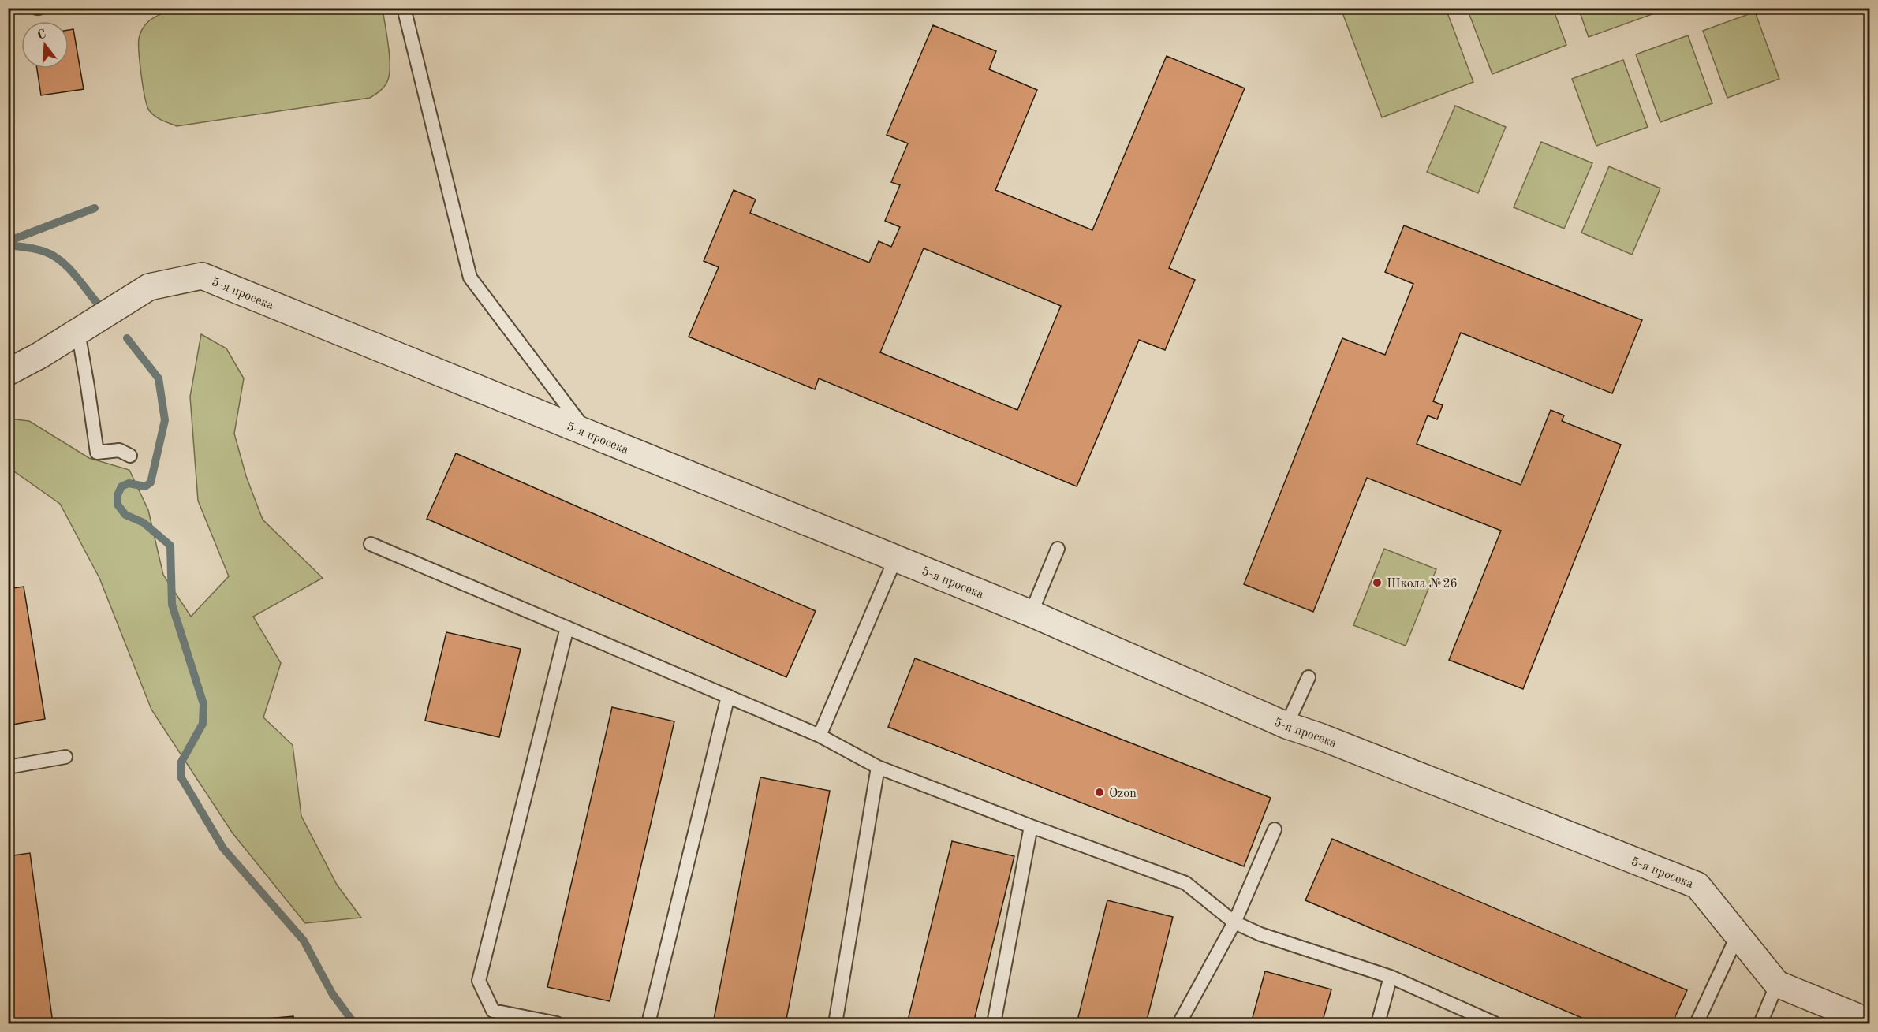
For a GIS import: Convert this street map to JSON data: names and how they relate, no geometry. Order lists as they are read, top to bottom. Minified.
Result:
{"streets":{"street":["5-я просека"]},"places":["Школа №26","Ozon"],"north":"top"}
